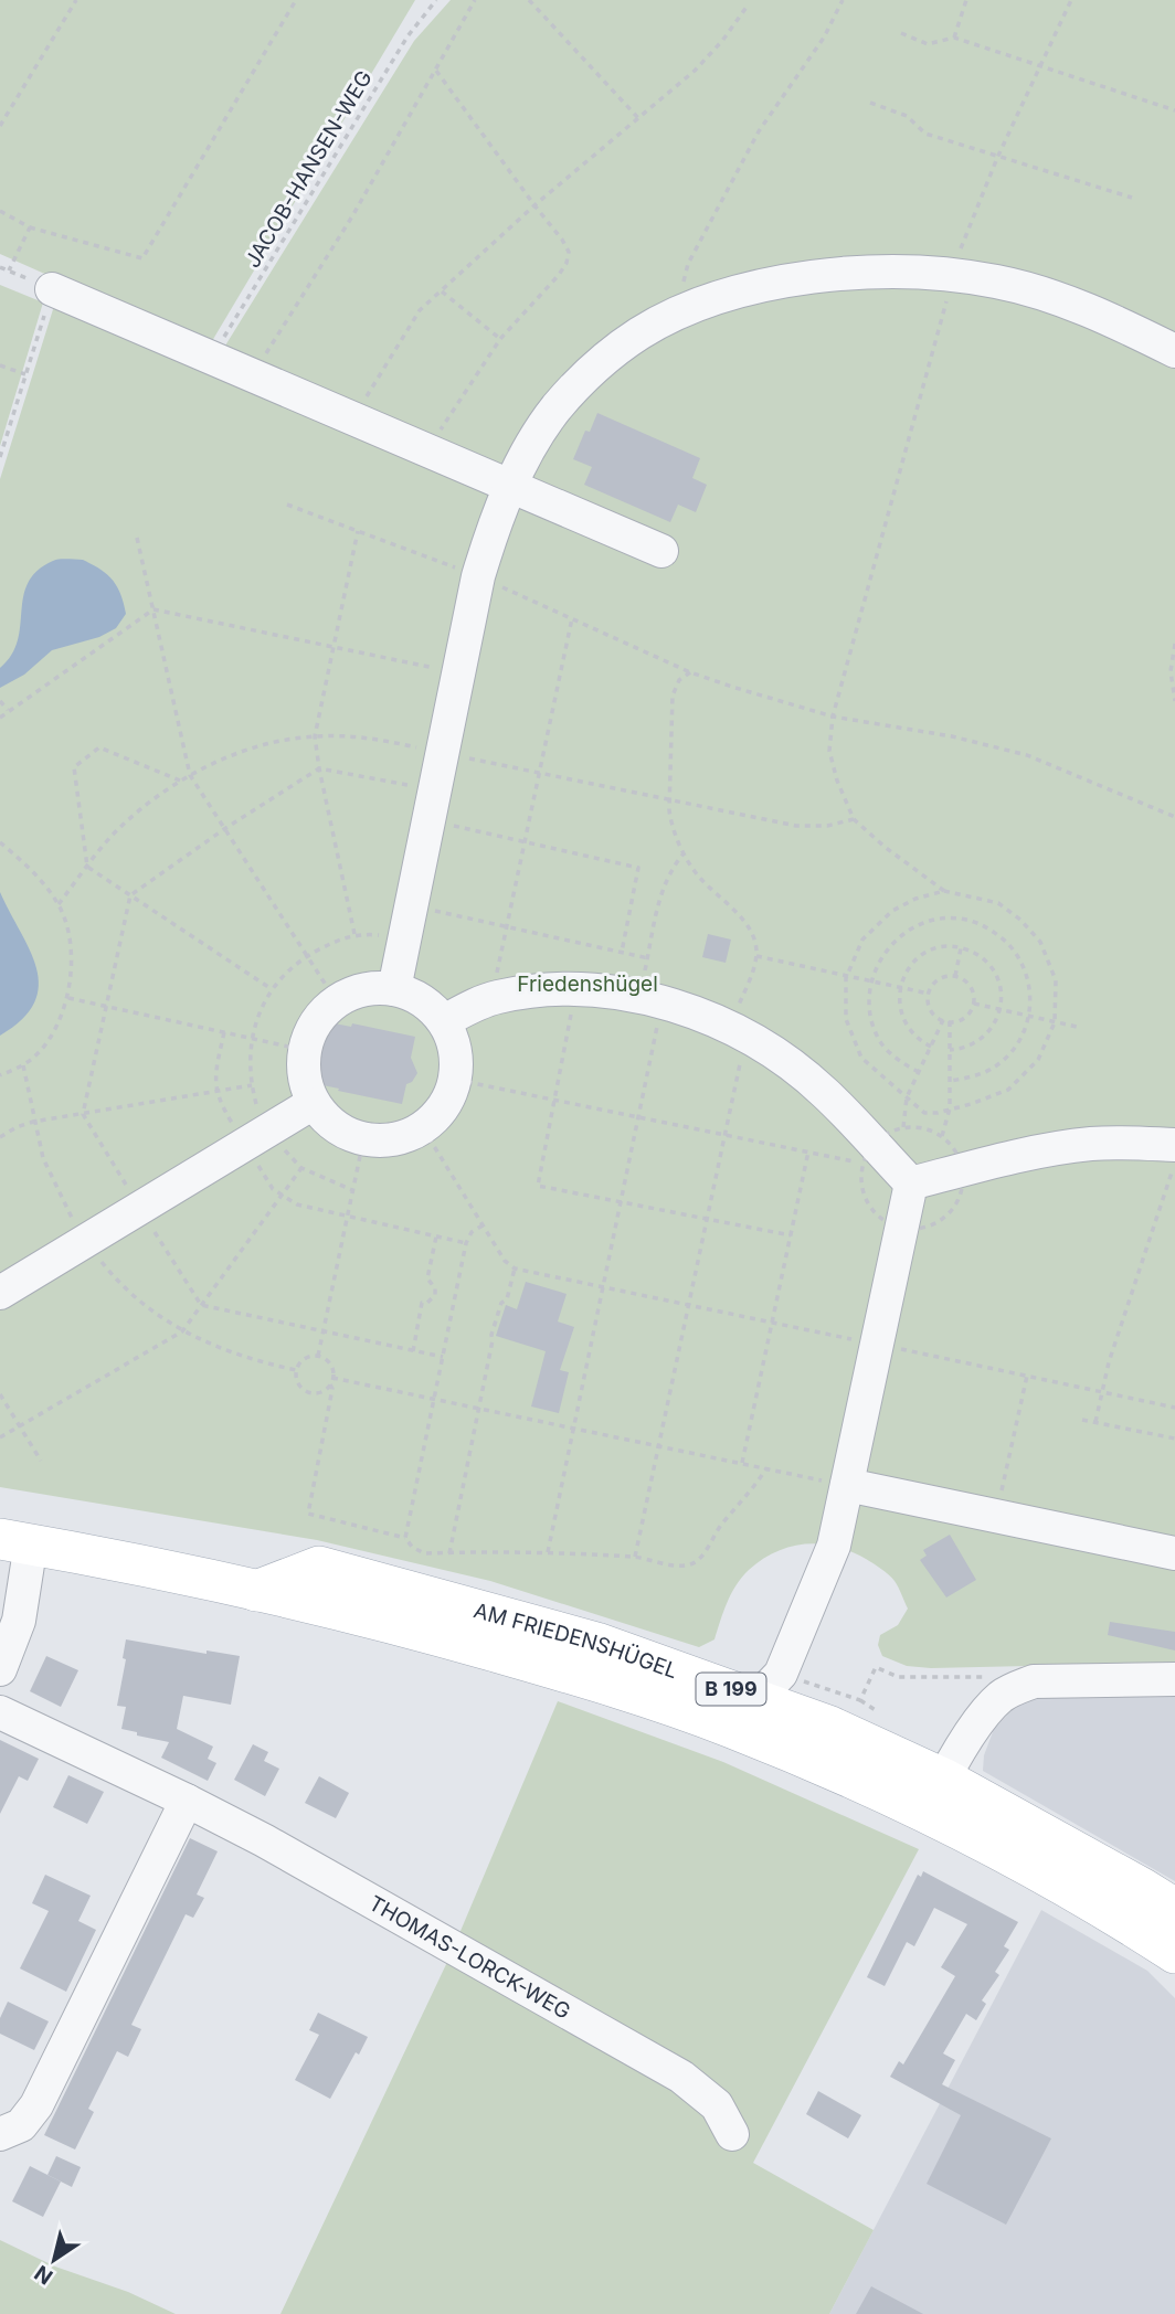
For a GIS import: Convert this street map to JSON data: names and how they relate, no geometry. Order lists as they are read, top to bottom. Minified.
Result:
{"streets":{"main road":["AM FRIEDENSHÜGEL","B 199"],"street":["THOMAS-LORCK-WEG"],"path":["JACOB-HANSEN-WEG"]},"parks":["Friedenshügel"],"north":"bottom left"}
